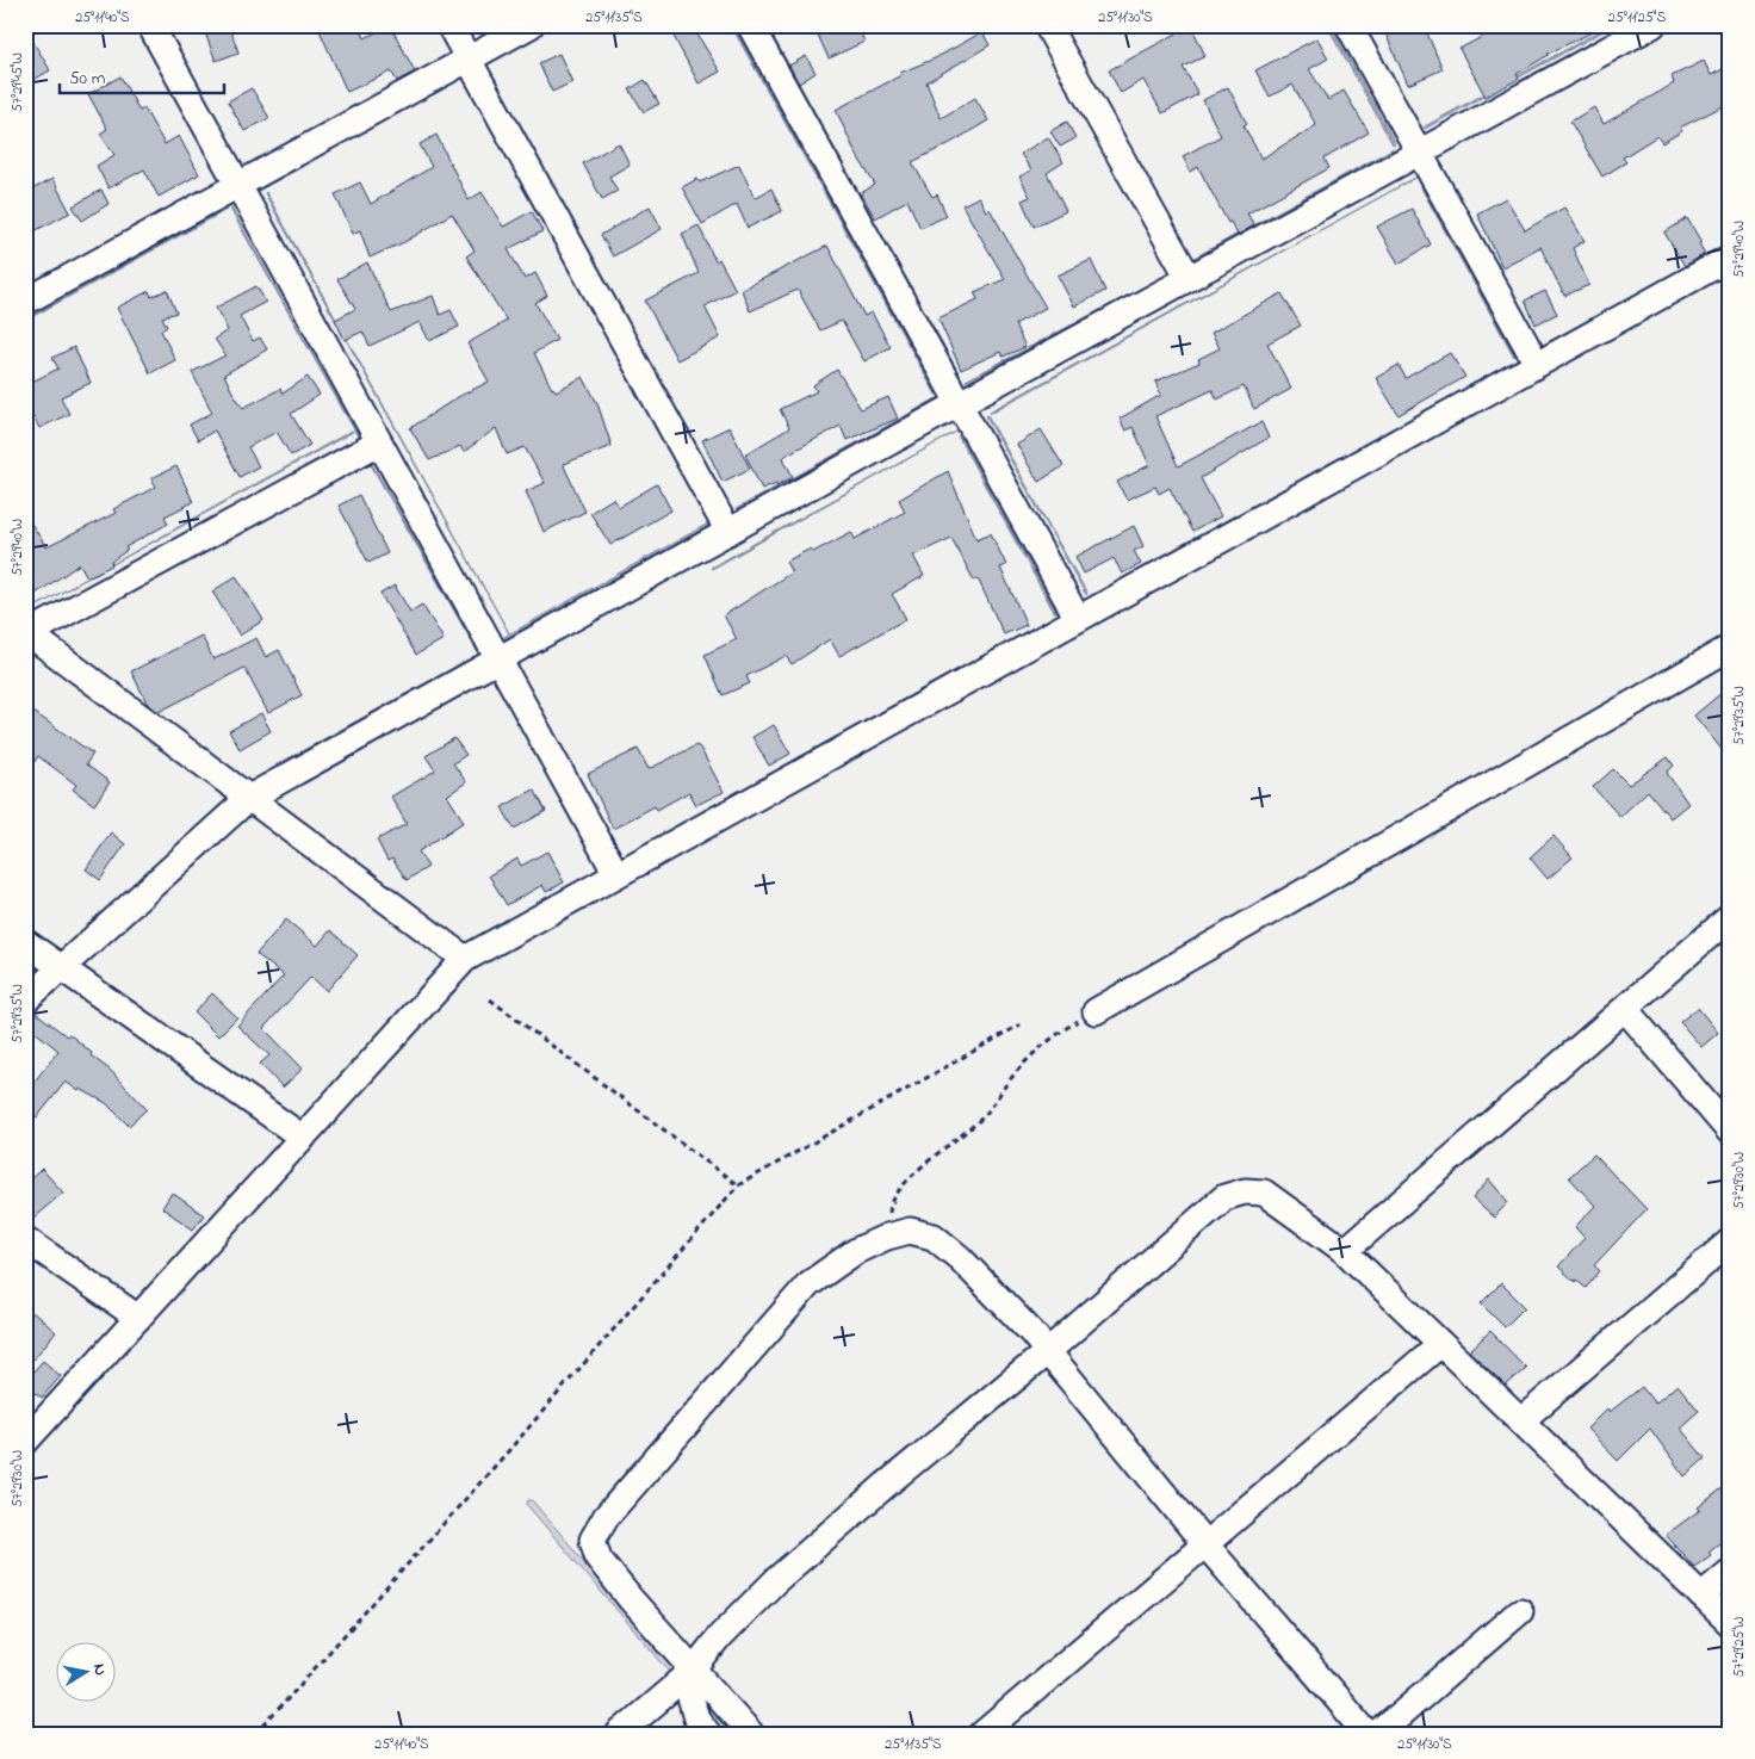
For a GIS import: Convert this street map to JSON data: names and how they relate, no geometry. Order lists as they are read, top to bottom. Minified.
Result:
{"scale_bar":"50 m","north":"right","coordinates":["25°11'40\"S","25°11'35\"S","25°11'30\"S","25°11'25\"S","57°29'45\"W","57°29'40\"W","57°29'35\"W","57°29'30\"W","57°29'25\"W"]}
